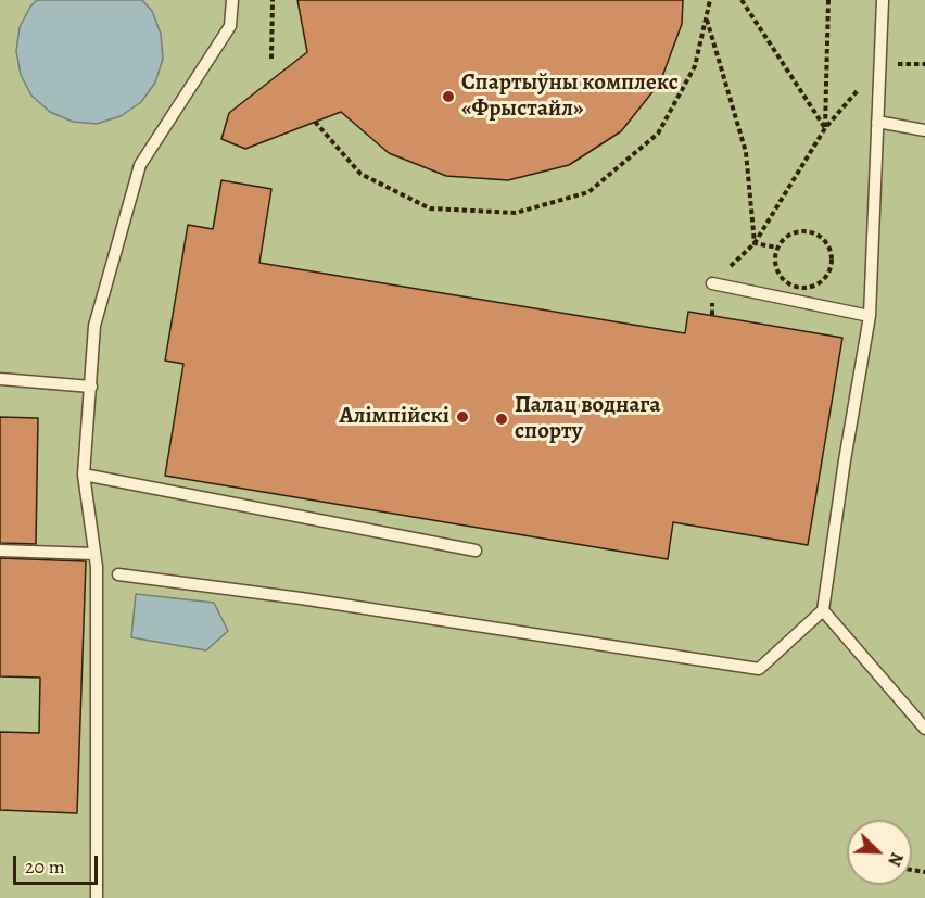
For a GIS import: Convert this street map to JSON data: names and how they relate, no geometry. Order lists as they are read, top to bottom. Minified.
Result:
{"places":["Спартыўны комплекс «Фрыстайл»","Алімпійскі","Палац воднага спорту"],"scale_bar":"20 m","north":"bottom right"}
